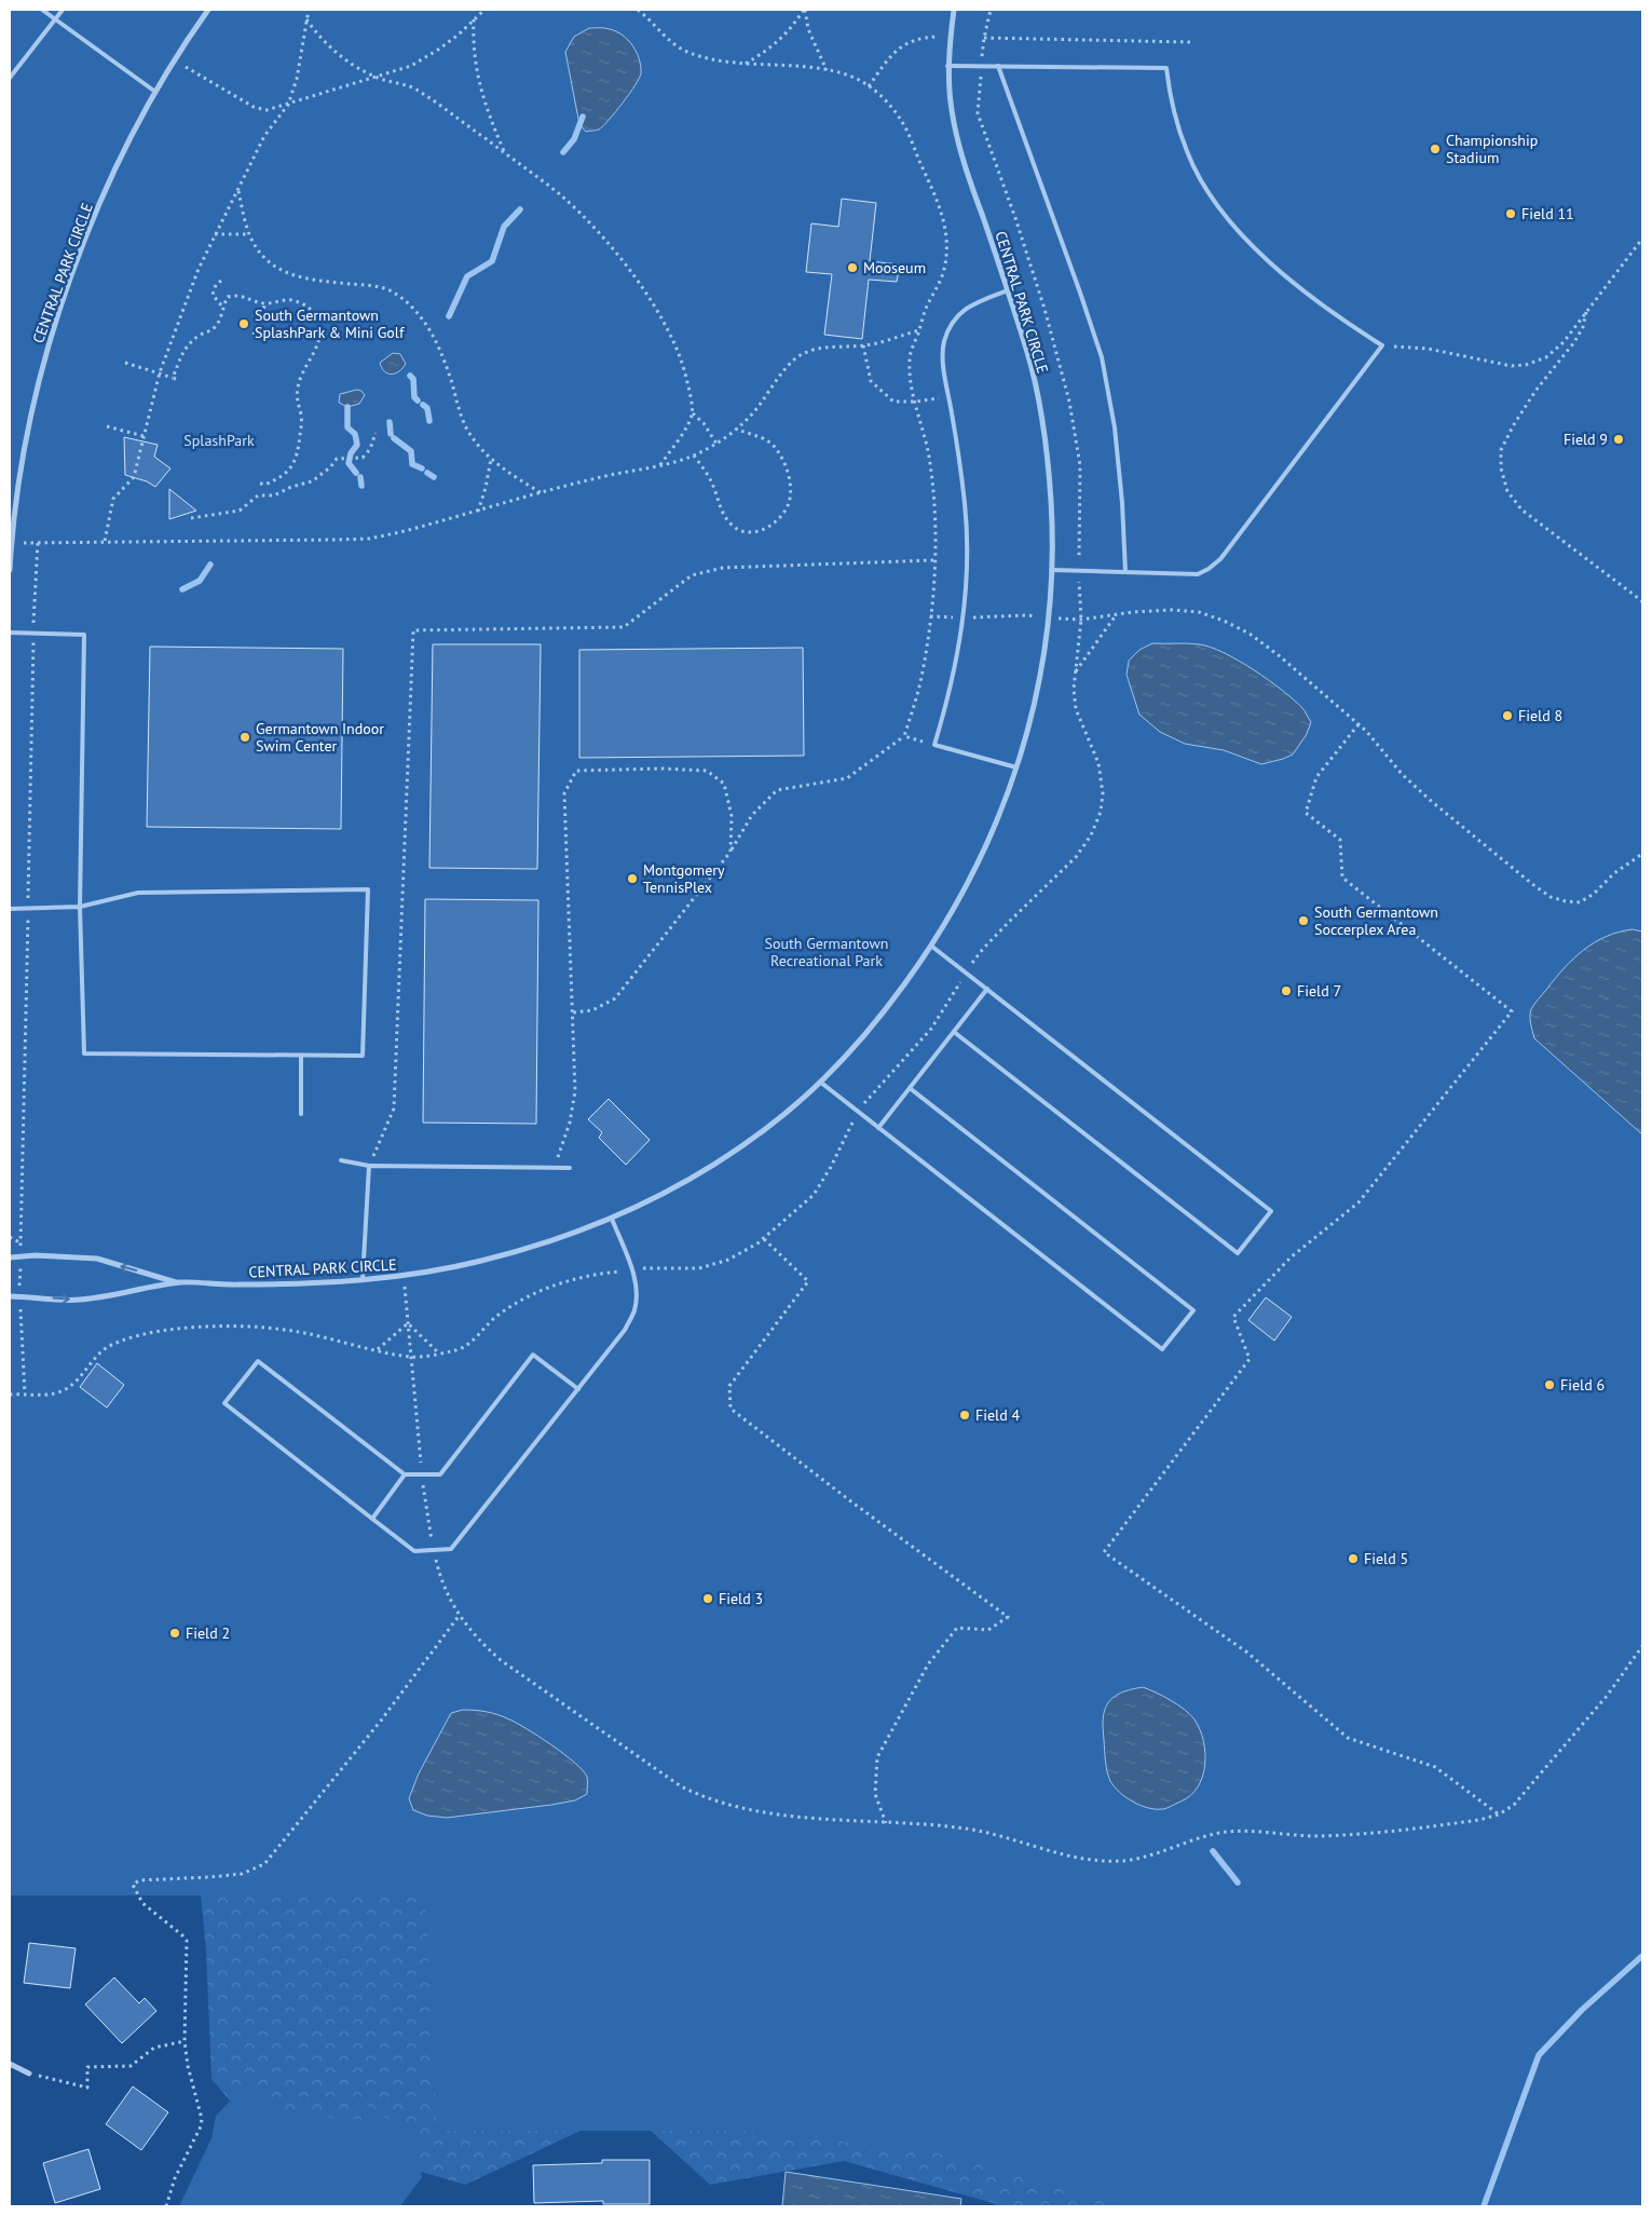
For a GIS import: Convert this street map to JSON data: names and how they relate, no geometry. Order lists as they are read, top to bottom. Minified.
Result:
{"streets":{"street":["CENTRAL PARK CIRCLE"]},"parks":["SplashPark","South Germantown Recreational Park"],"places":["Championship Stadium","Field 11","Mooseum","South Germantown SplashPark & Mini Golf","Field 9","Field 8","Germantown Indoor Swim Center","Montgomery TennisPlex","South Germantown Soccerplex Area","Field 7","Field 6","Field 4","Field 5","Field 3","Field 2"]}
